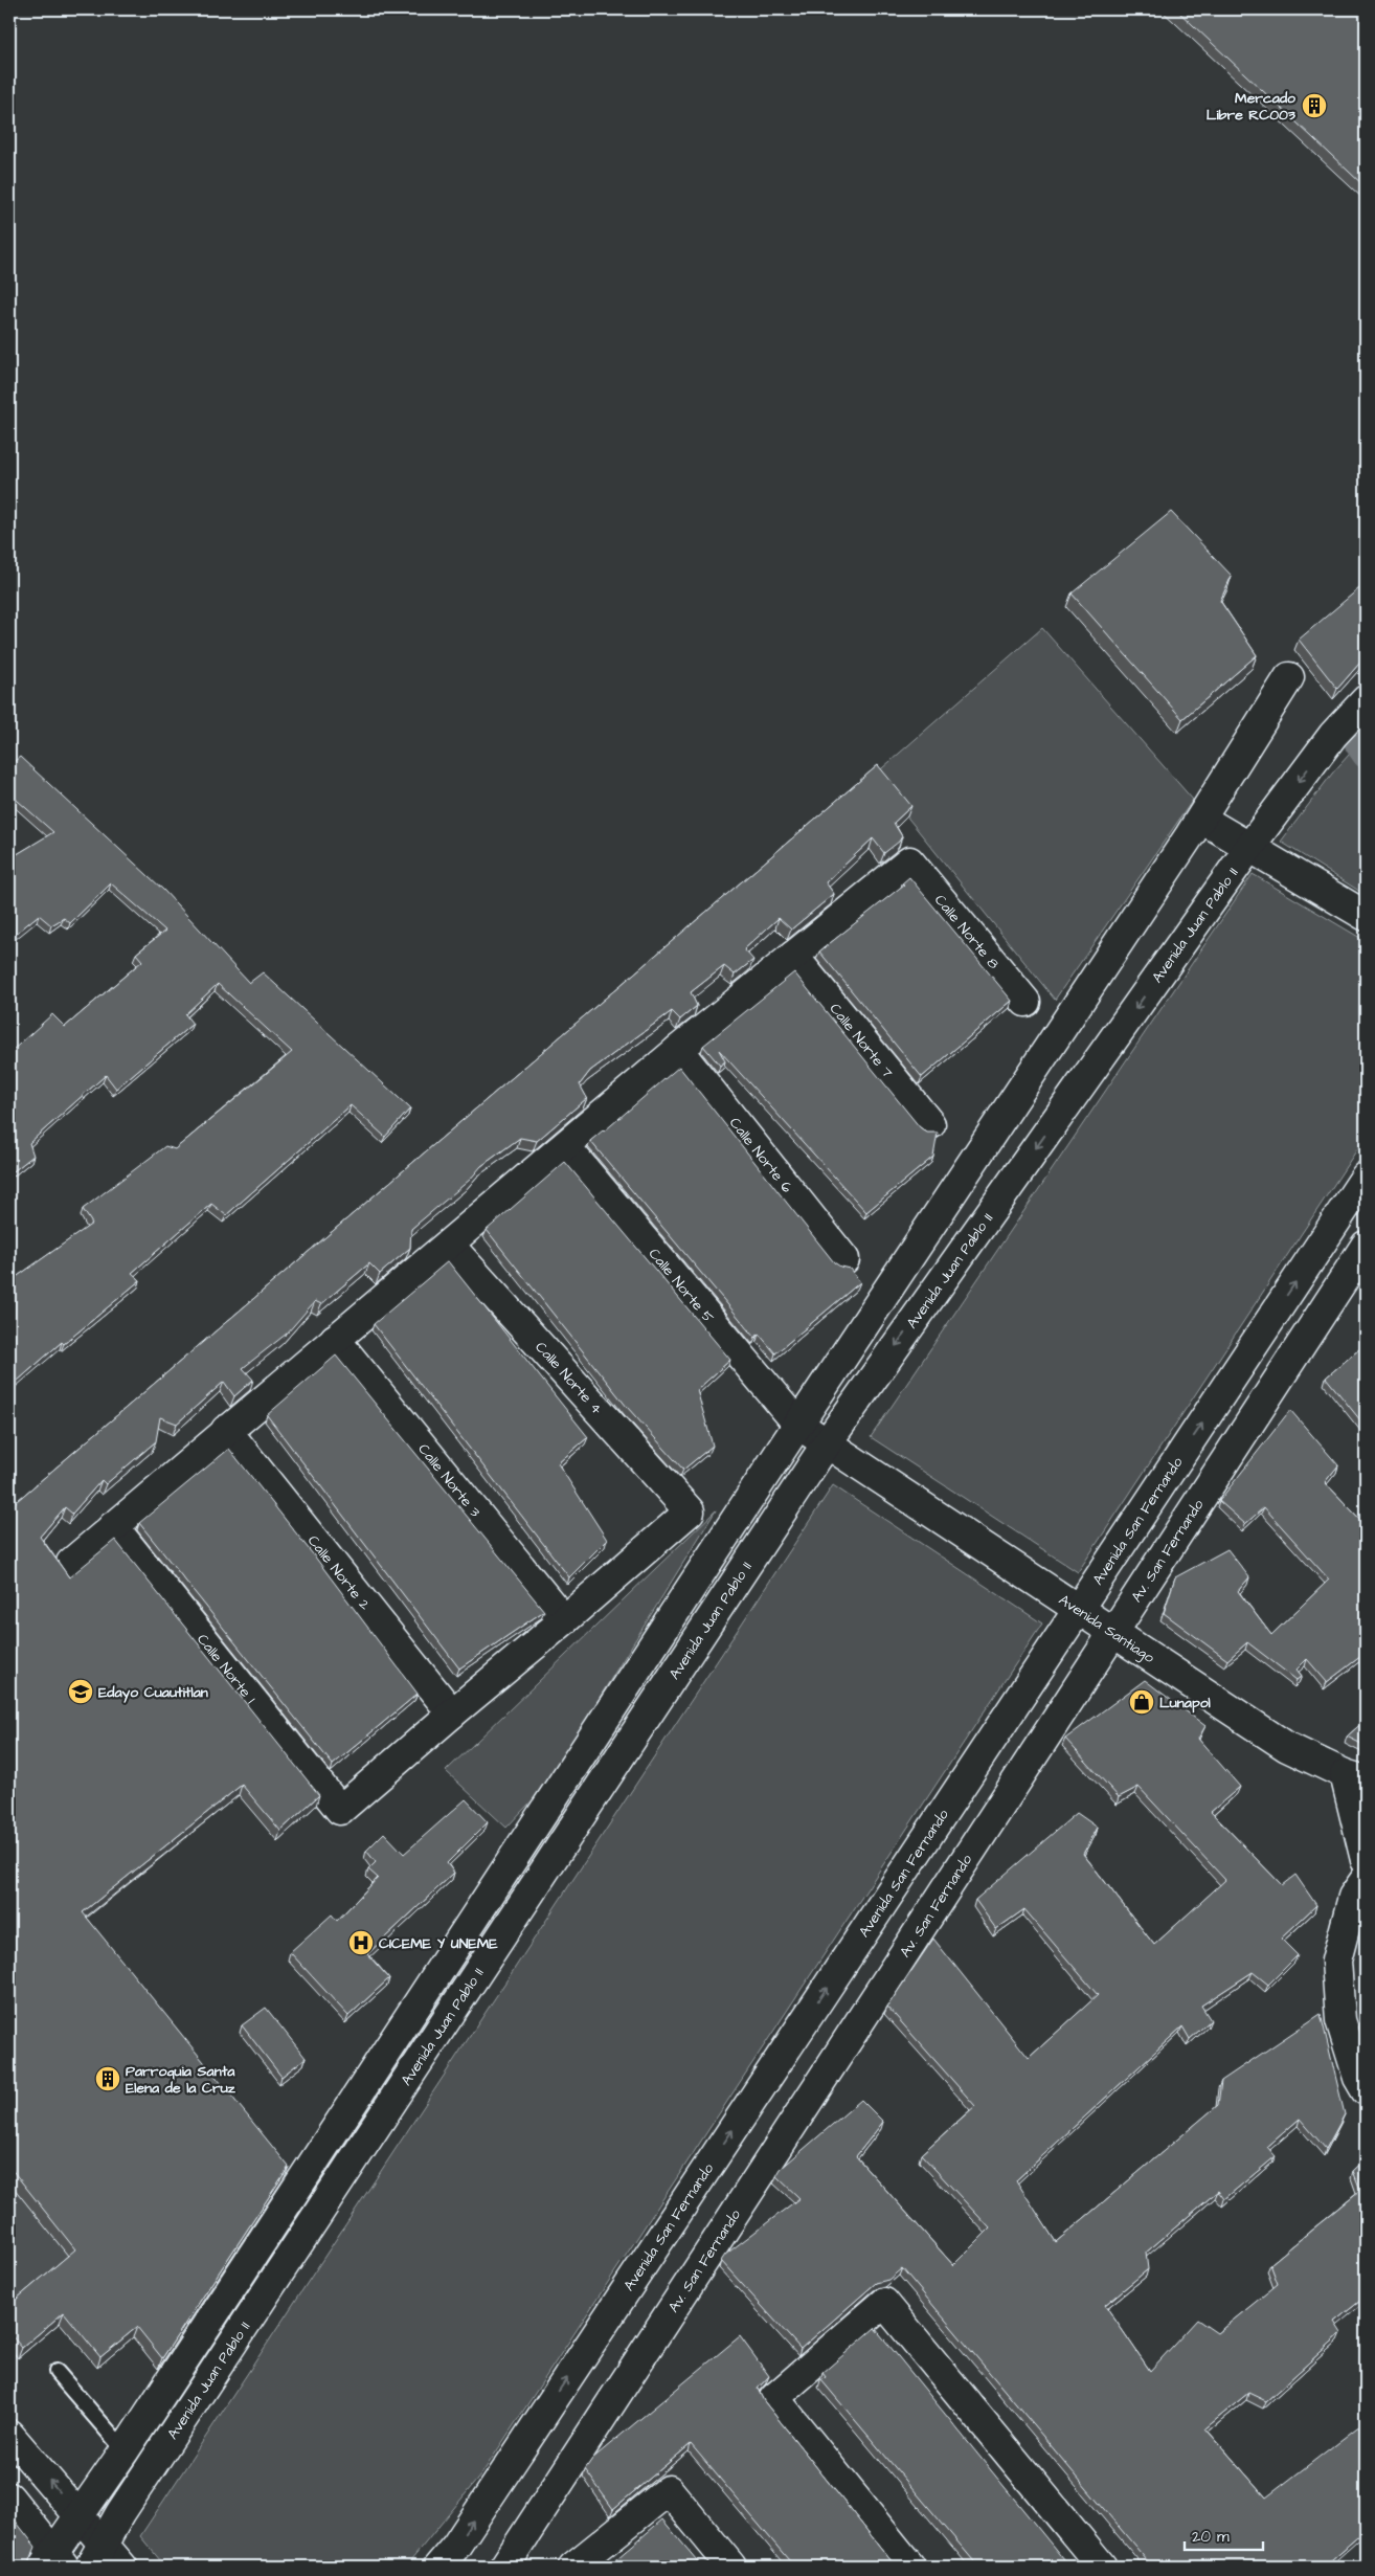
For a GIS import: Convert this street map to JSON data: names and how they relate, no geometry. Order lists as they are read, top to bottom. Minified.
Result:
{"streets":{"street":["Avenida Juan Pablo II","Calle Norte 8","Calle Norte 7","Calle Norte 6","Calle Norte 5","Calle Norte 4","Calle Norte 3","Avenida San Fernando","Av. San Fernando","Calle Norte 2","Avenida Santiago","Calle Norte 1"]},"crossings":[["Avenida Juan Pablo II","Avenida Santiago"],["Calle Norte 8","Calle Norte 7"],["Calle Norte 5","Avenida Santiago"],["Calle Norte 4","Calle Norte 3"],["Avenida San Fernando","Avenida Santiago"],["Av. San Fernando","Avenida Santiago"],["Calle Norte 2","Calle Norte 1"]],"one_way":["Avenida San Fernando"],"places":{"building":["Mercado Libre RC003","Parroquia Santa Elena de la Cruz"],"school or university":["Edayo Cuautitlan"],"shop":["Lunapol"],"hospital":["CICEME Y UNEME"]},"scale_bar":"20 m"}
